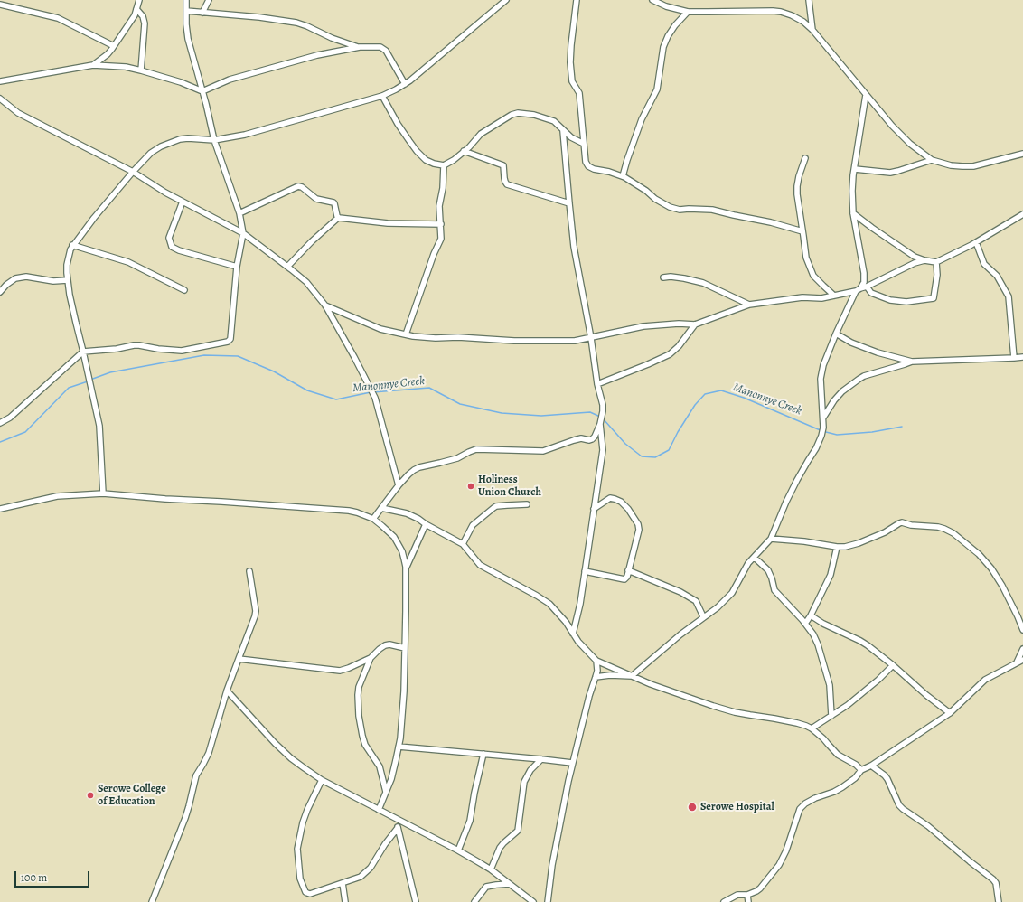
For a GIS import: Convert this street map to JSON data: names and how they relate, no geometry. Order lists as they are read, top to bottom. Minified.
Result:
{"water":["Manonnye Creek"],"places":["Holiness Union Church","Serowe College of Education","Serowe Hospital"],"scale_bar":"100 m"}
